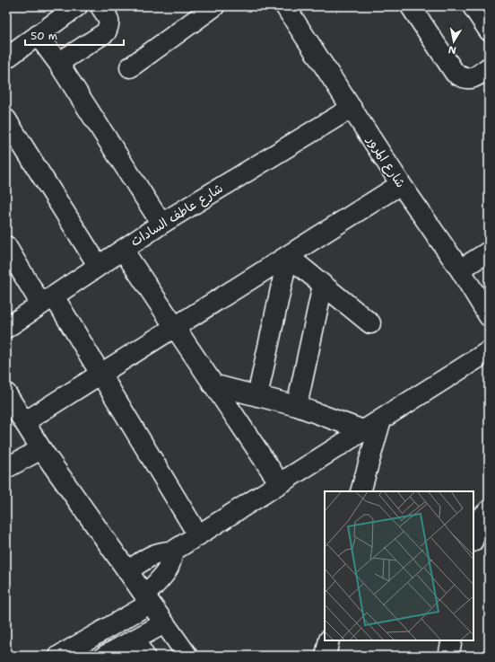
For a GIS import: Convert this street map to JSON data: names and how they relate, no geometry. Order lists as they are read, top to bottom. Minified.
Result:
{"streets":{"street":["شارع المرور","شارع عاطف السادات"]},"crossings":[["شارع المرور","شارع عاطف السادات"]],"scale_bar":"50 m","north":"bottom"}
